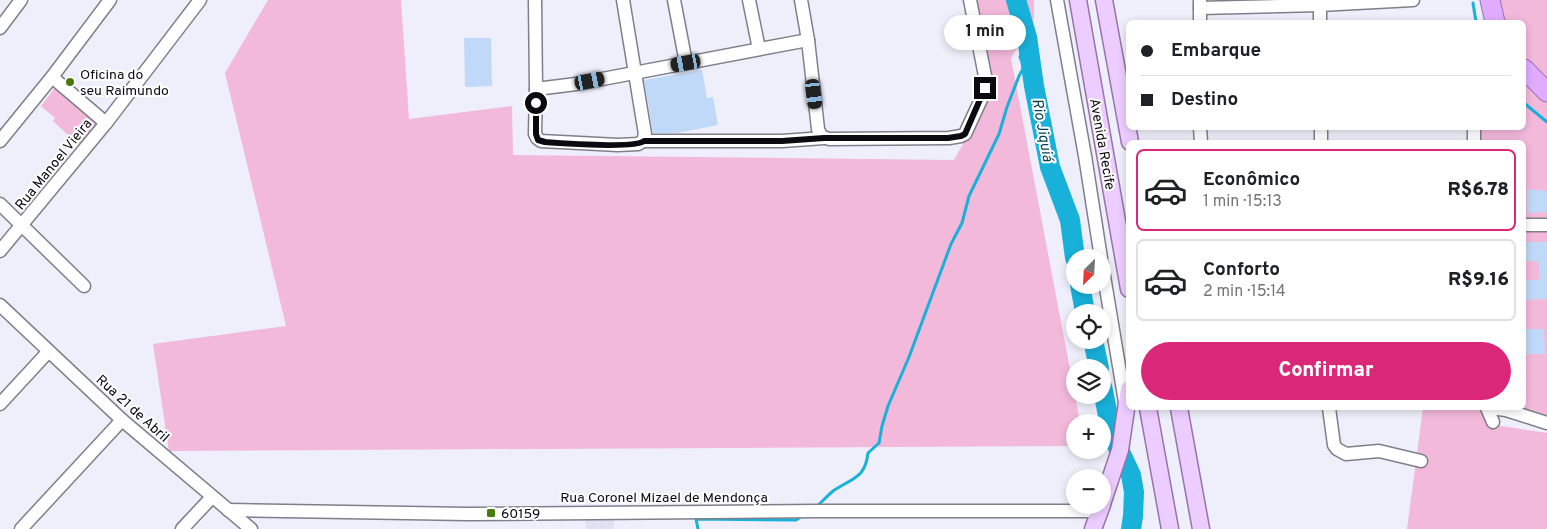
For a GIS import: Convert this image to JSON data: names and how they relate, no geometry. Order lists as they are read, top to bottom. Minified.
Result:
{"streets":{"main road":["Avenida Recife"],"street":["Rua Manoel Vieira","Rua 21 de Abril","Rua Coronel Mizael de Mendonça"]},"crossings":[["Rua 21 de Abril","Rua Coronel Mizael de Mendonça"]],"water":["Rio Jiquiá"],"places":{"other":["Oficina do seu Raimundo"],"transit":["60159"]},"north":"bottom left","page":{"bubble":"1 min","banner":["Embarque","Destino"],"list":[{"name":"Econômico","note":"1 min · 15:13","value":"R$6.78"},{"name":"Conforto","note":"2 min · 15:14","value":"R$9.16"}],"map_buttons":["+","−"],"buttons":"Confirmar"}}
